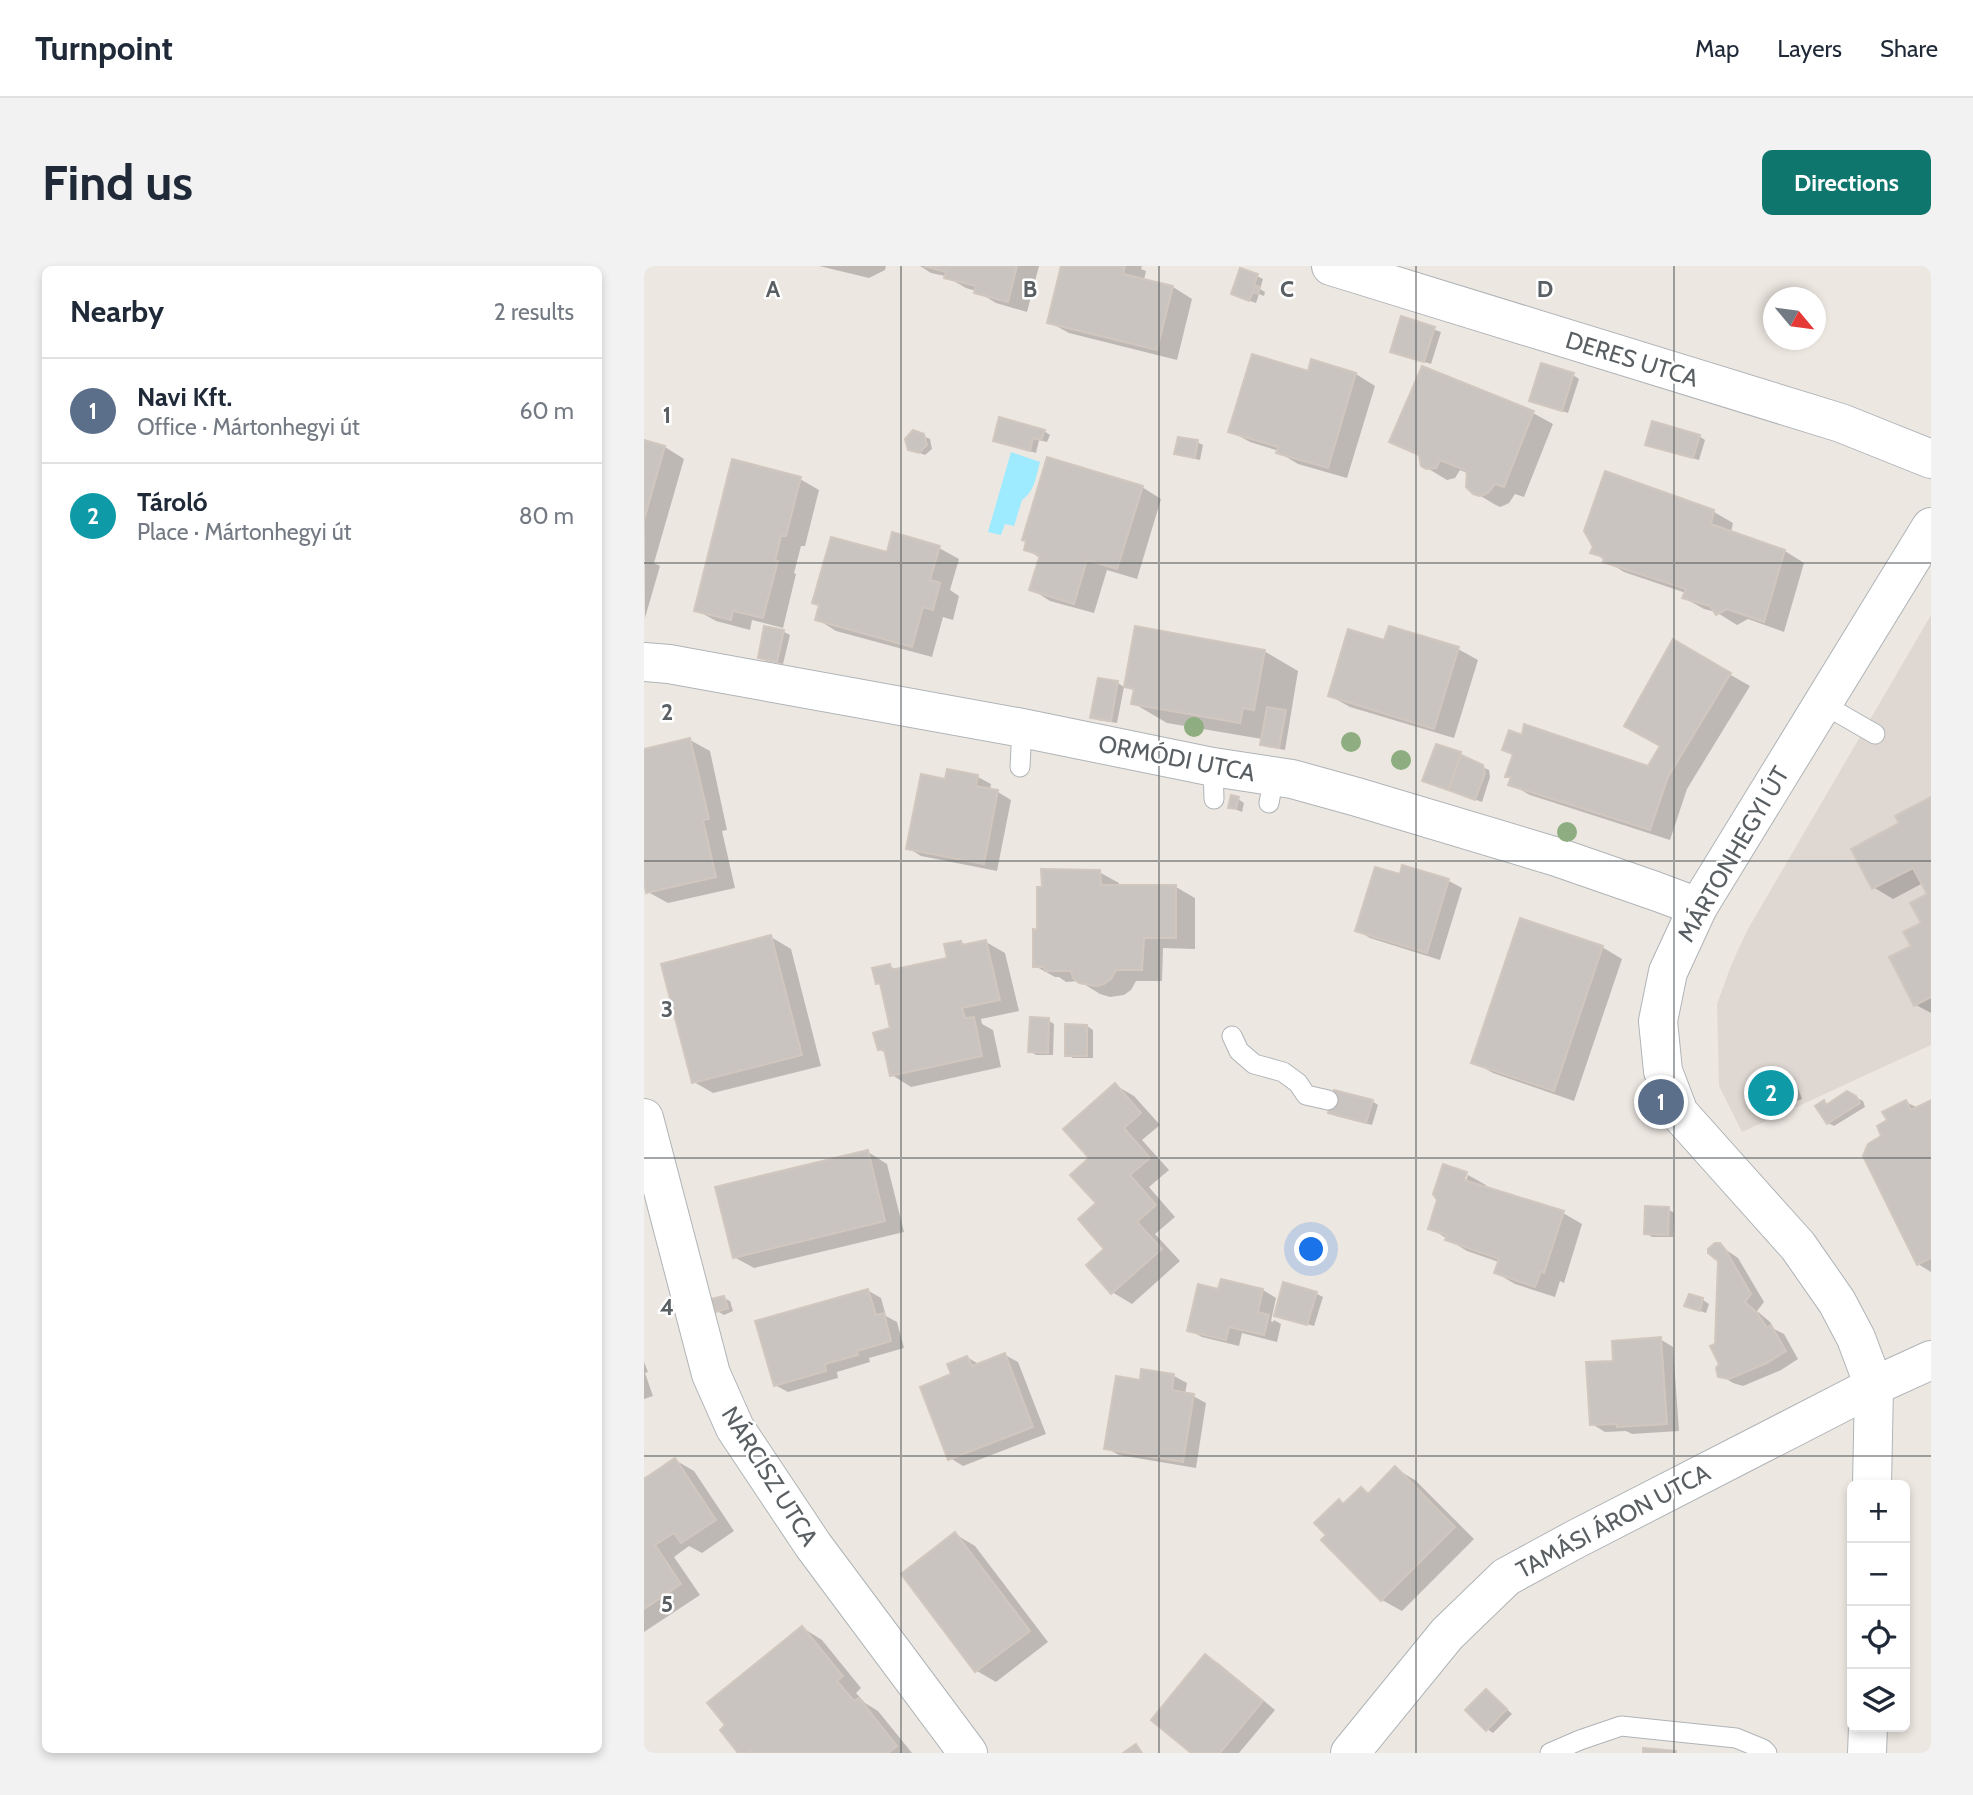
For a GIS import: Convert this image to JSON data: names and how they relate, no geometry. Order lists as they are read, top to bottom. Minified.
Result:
{"streets":{"street":["DERES UTCA","ORMÓDI UTCA","MÁRTONHEGYI ÚT","NÁRCISZ UTCA","TAMÁSI ÁRON UTCA"]},"crossings":[["ORMÓDI UTCA","MÁRTONHEGYI ÚT"],["MÁRTONHEGYI ÚT","TAMÁSI ÁRON UTCA"]],"north":"bottom right","page":{"header":"Turnpoint","nav":["Map","Layers","Share"],"buttons":"Directions","title":"Find us","heading":["Nearby","2 results"],"list":[{"mark":"1","name":"Navi Kft.","note":"Office · Mártonhegyi út","value":"60 m"},{"mark":"2","name":"Tároló","note":"Place · Mártonhegyi út","value":"80 m"}],"pins":["2","1"],"map_buttons":["+","−"]},"grid":{"columns":["A","B","C","D"],"rows":["1","2","3","4","5"]}}
